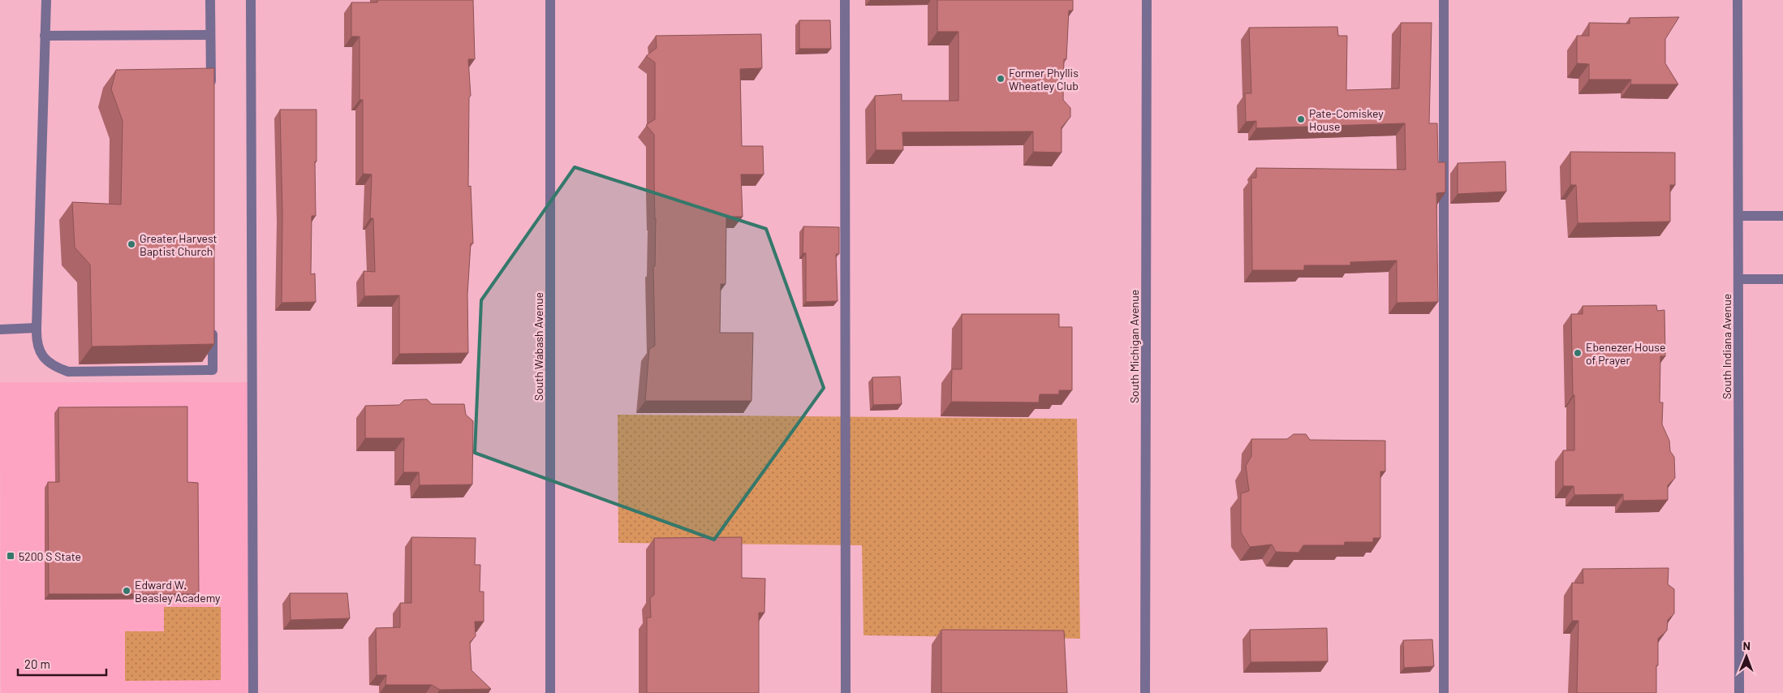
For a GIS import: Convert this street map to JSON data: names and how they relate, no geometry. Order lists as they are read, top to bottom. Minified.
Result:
{"streets":{"street":["South Wabash Avenue","South Michigan Avenue","South Indiana Avenue"]},"places":{"other":["Former Phyllis Wheatley Club","Pate-Comiskey House","Greater Harvest Baptist Church","Ebenezer House of Prayer","Edward W. Beasley Academy"],"transit":["5200 S State"]},"scale_bar":"20 m","north":"top"}
